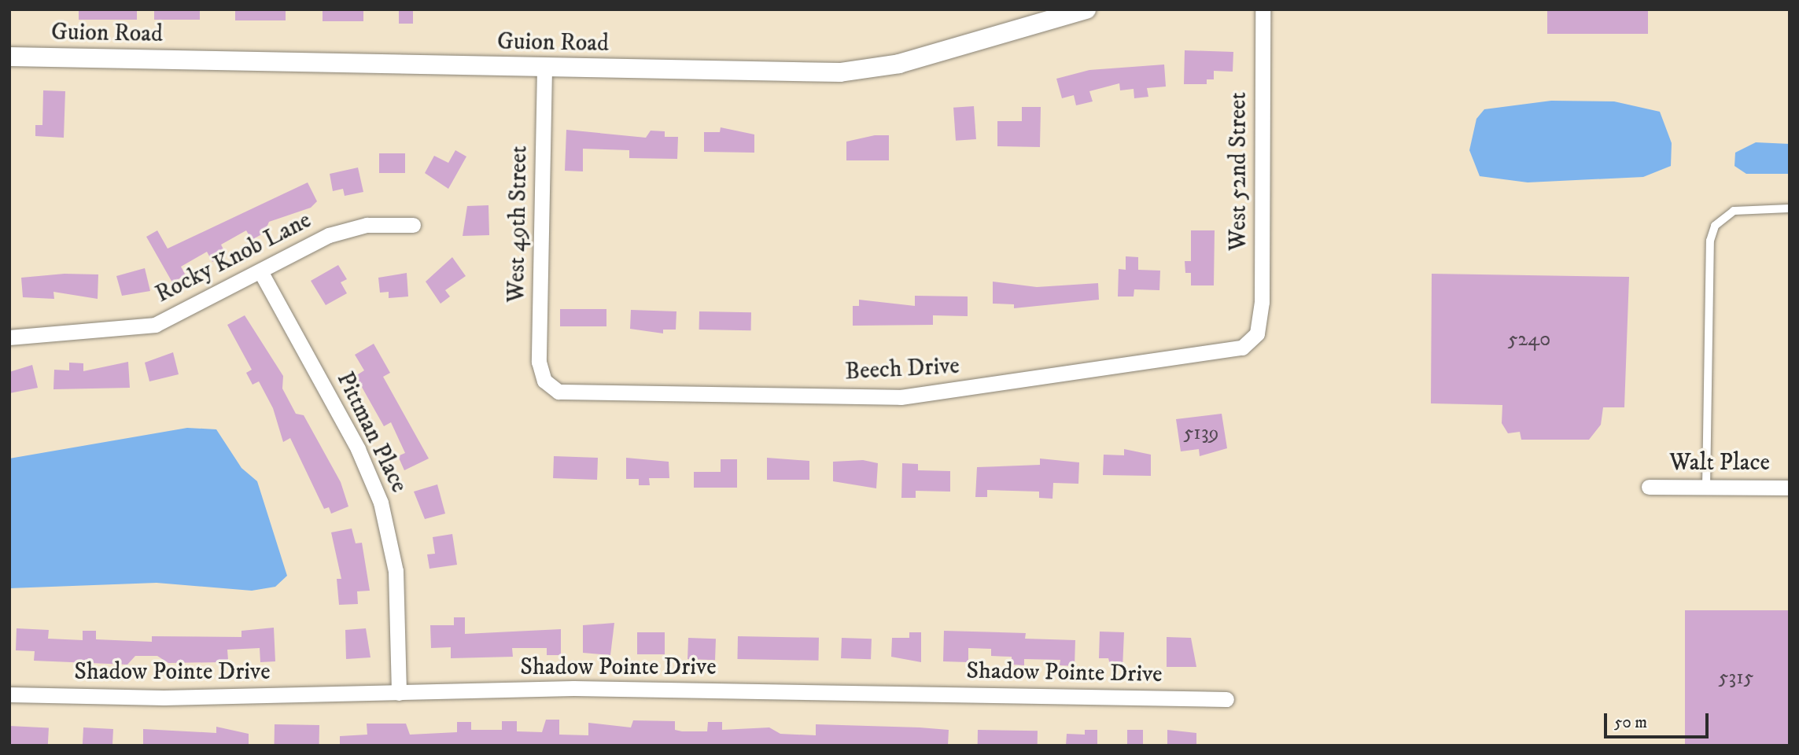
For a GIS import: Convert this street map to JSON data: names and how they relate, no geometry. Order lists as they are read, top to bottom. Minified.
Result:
{"streets":{"street":["Guion Road","West 52nd Street","West 49th Street","Rocky Knob Lane","Beech Drive","Pittman Place","Walt Place","Shadow Pointe Drive"]},"crossings":[["Guion Road","West 49th Street"],["West 52nd Street","Beech Drive"],["West 49th Street","Beech Drive"],["Rocky Knob Lane","Pittman Place"],["Pittman Place","Shadow Pointe Drive"]],"house_numbers":["5240","5139","5315"],"scale_bar":"50 m"}
